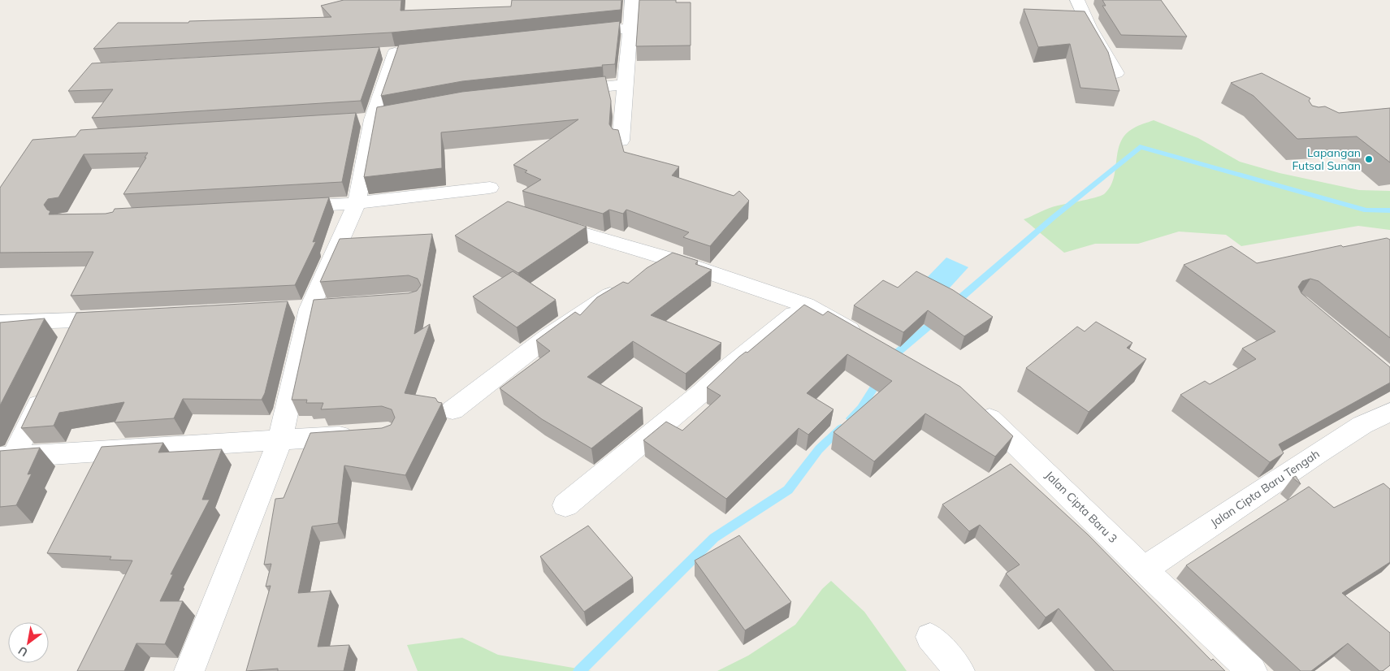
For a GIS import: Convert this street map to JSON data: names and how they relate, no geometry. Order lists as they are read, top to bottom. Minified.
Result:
{"streets":{"street":["Jalan Cipta Baru Tengah","Jalan Cipta Baru 3"]},"crossings":[["Jalan Cipta Baru Tengah","Jalan Cipta Baru 3"]],"places":["Lapangan Futsal Sunan"],"north":"bottom left"}
